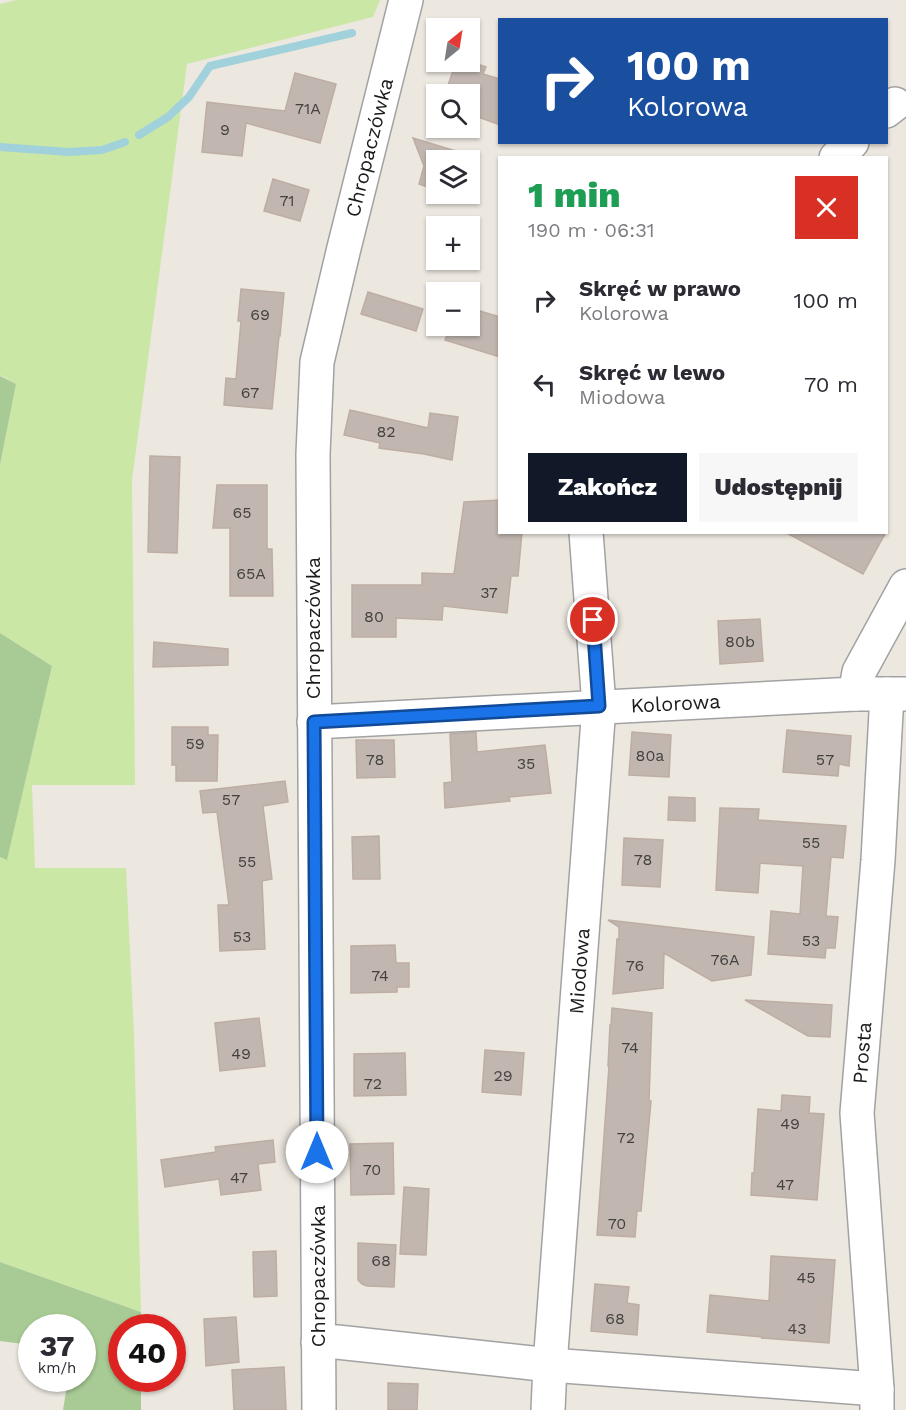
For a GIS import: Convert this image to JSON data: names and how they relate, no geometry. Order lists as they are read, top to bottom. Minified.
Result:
{"streets":{"street":["Chropaczówka","Kolorowa","Miodowa","Prosta"]},"crossings":[["Chropaczówka","Kolorowa"],["Kolorowa","Miodowa"],["Kolorowa","Prosta"]],"house_numbers":["71A","9","71","69","67","82","65","65A","37","80","80b","59","80a","78","57","35","57","55","78","55","53","53","76A","76","74","74","49","29","72","49","72","70","47","47","70","68","45","68","43"],"north":"top right","page":{"map_buttons":["+","−"],"turn":["100 m","Kolorowa"],"heading":["1 min","190 m · 06:31"],"list":[{"name":"Skręć w prawo","note":"Kolorowa","value":"100 m"},{"name":"Skręć w lewo","note":"Miodowa","value":"70 m"}],"buttons":["Zakończ","Udostępnij"],"speed":"37 km/h","limit":"40"}}
